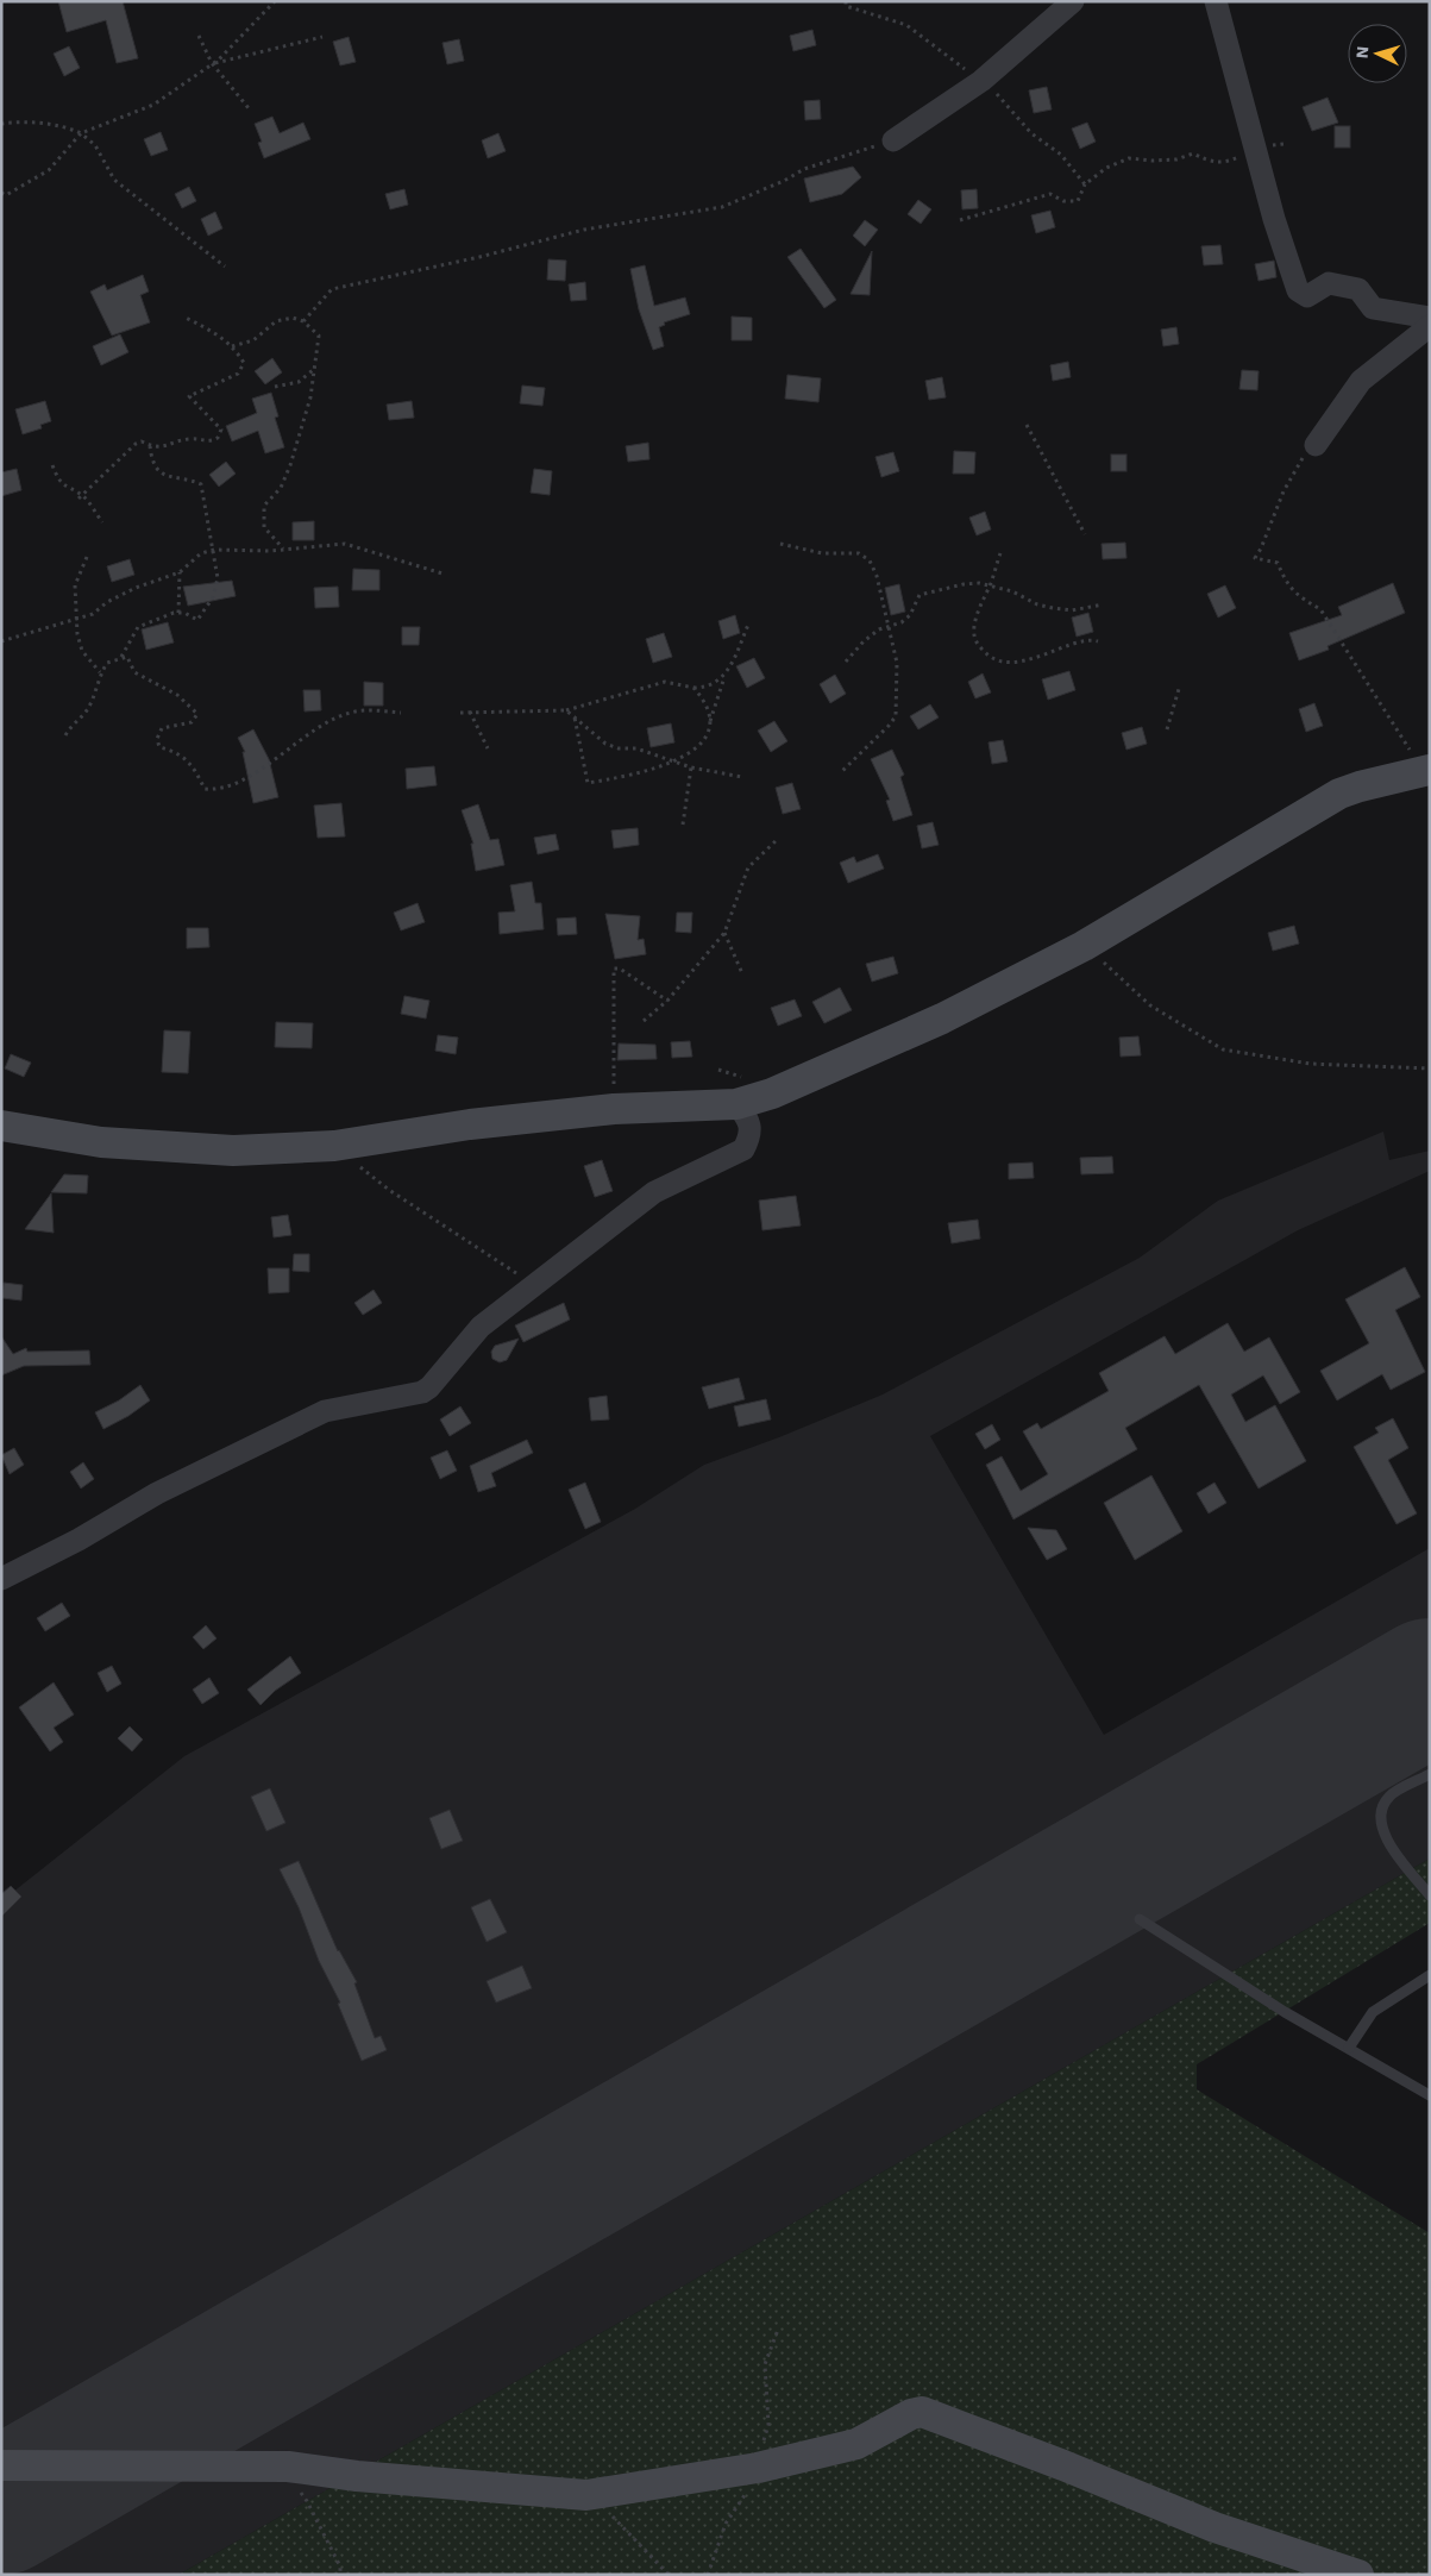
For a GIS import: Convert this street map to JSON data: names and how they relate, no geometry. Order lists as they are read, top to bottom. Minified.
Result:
{"north":"left"}
